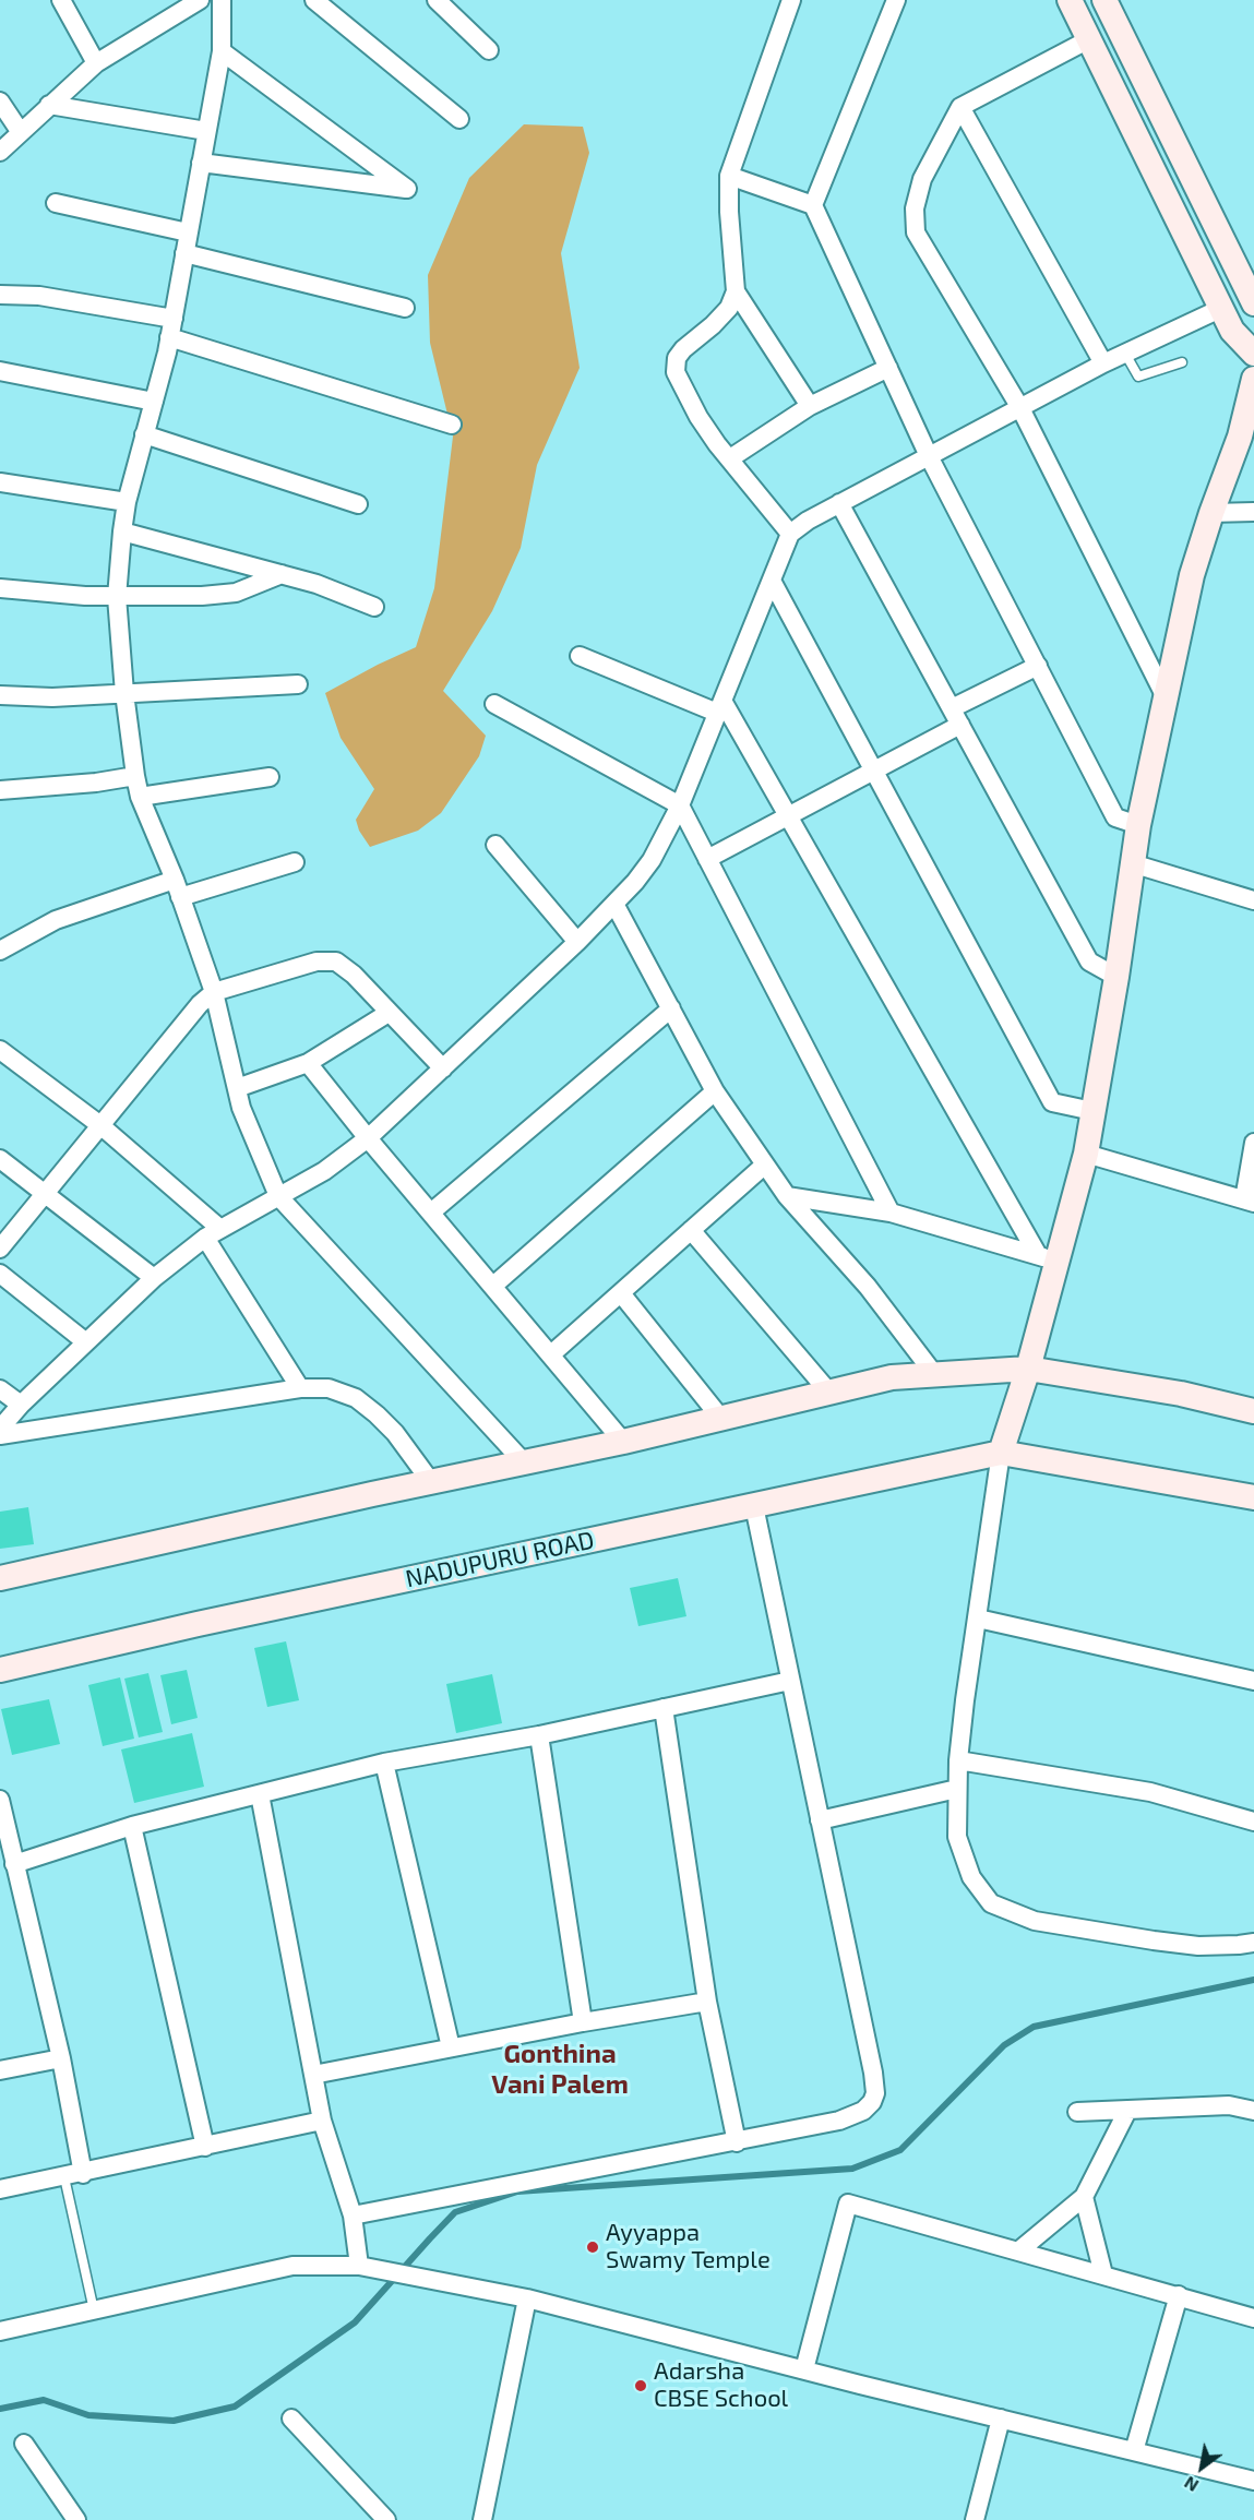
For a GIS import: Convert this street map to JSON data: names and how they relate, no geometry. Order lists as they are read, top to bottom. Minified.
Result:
{"streets":{"street":["NADUPURU ROAD"]},"districts":["Gonthina Vani Palem"],"places":["Ayyappa Swamy Temple","Adarsha CBSE School"],"north":"bottom left"}
